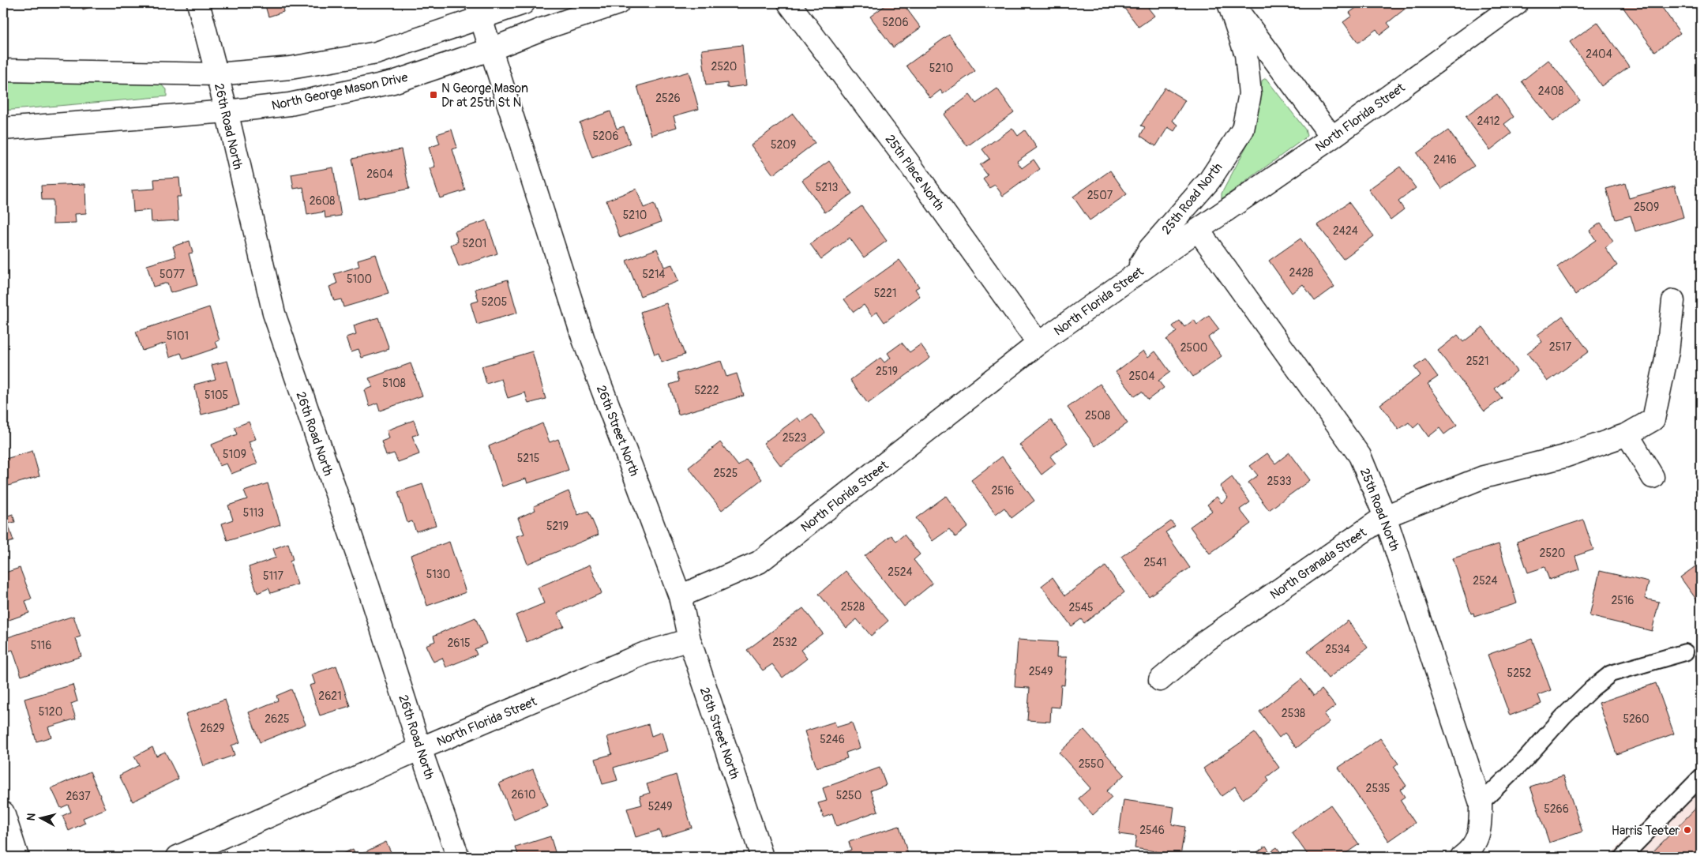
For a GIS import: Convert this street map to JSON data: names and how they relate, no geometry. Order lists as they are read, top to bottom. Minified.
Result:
{"streets":{"street":["North George Mason Drive","North Florida Street","26th Road North","25th Place North","25th Road North","26th Street North","North Granada Street"]},"crossings":[["North George Mason Drive","26th Road North"],["North George Mason Drive","26th Street North"],["North Florida Street","26th Road North"],["North Florida Street","25th Place North"],["North Florida Street","25th Road North"],["North Florida Street","26th Street North"],["25th Road North","North Granada Street"]],"places":{"transit":["N George Mason Dr at 25th St N"],"other":["Harris Teeter"]},"house_numbers":["5206","2404","2520","5210","2408","2526","2412","5206","5209","2416","2604","5213","2507","2608","2509","5210","2424","5201","2428","5077","5214","5100","5221","5205","5101","2517","2500","2521","2519","2504","5108","5222","5105","2508","2523","5109","5215","2525","2533","2516","5113","5219","2520","2541","2524","5130","5117","2524","2516","2528","2545","2532","2615","5116","2534","2549","5252","2621","5120","2538","2625","5260","2629","5246","2550","2535","2610","5250","2637","5249","5266","2546"],"north":"left"}
